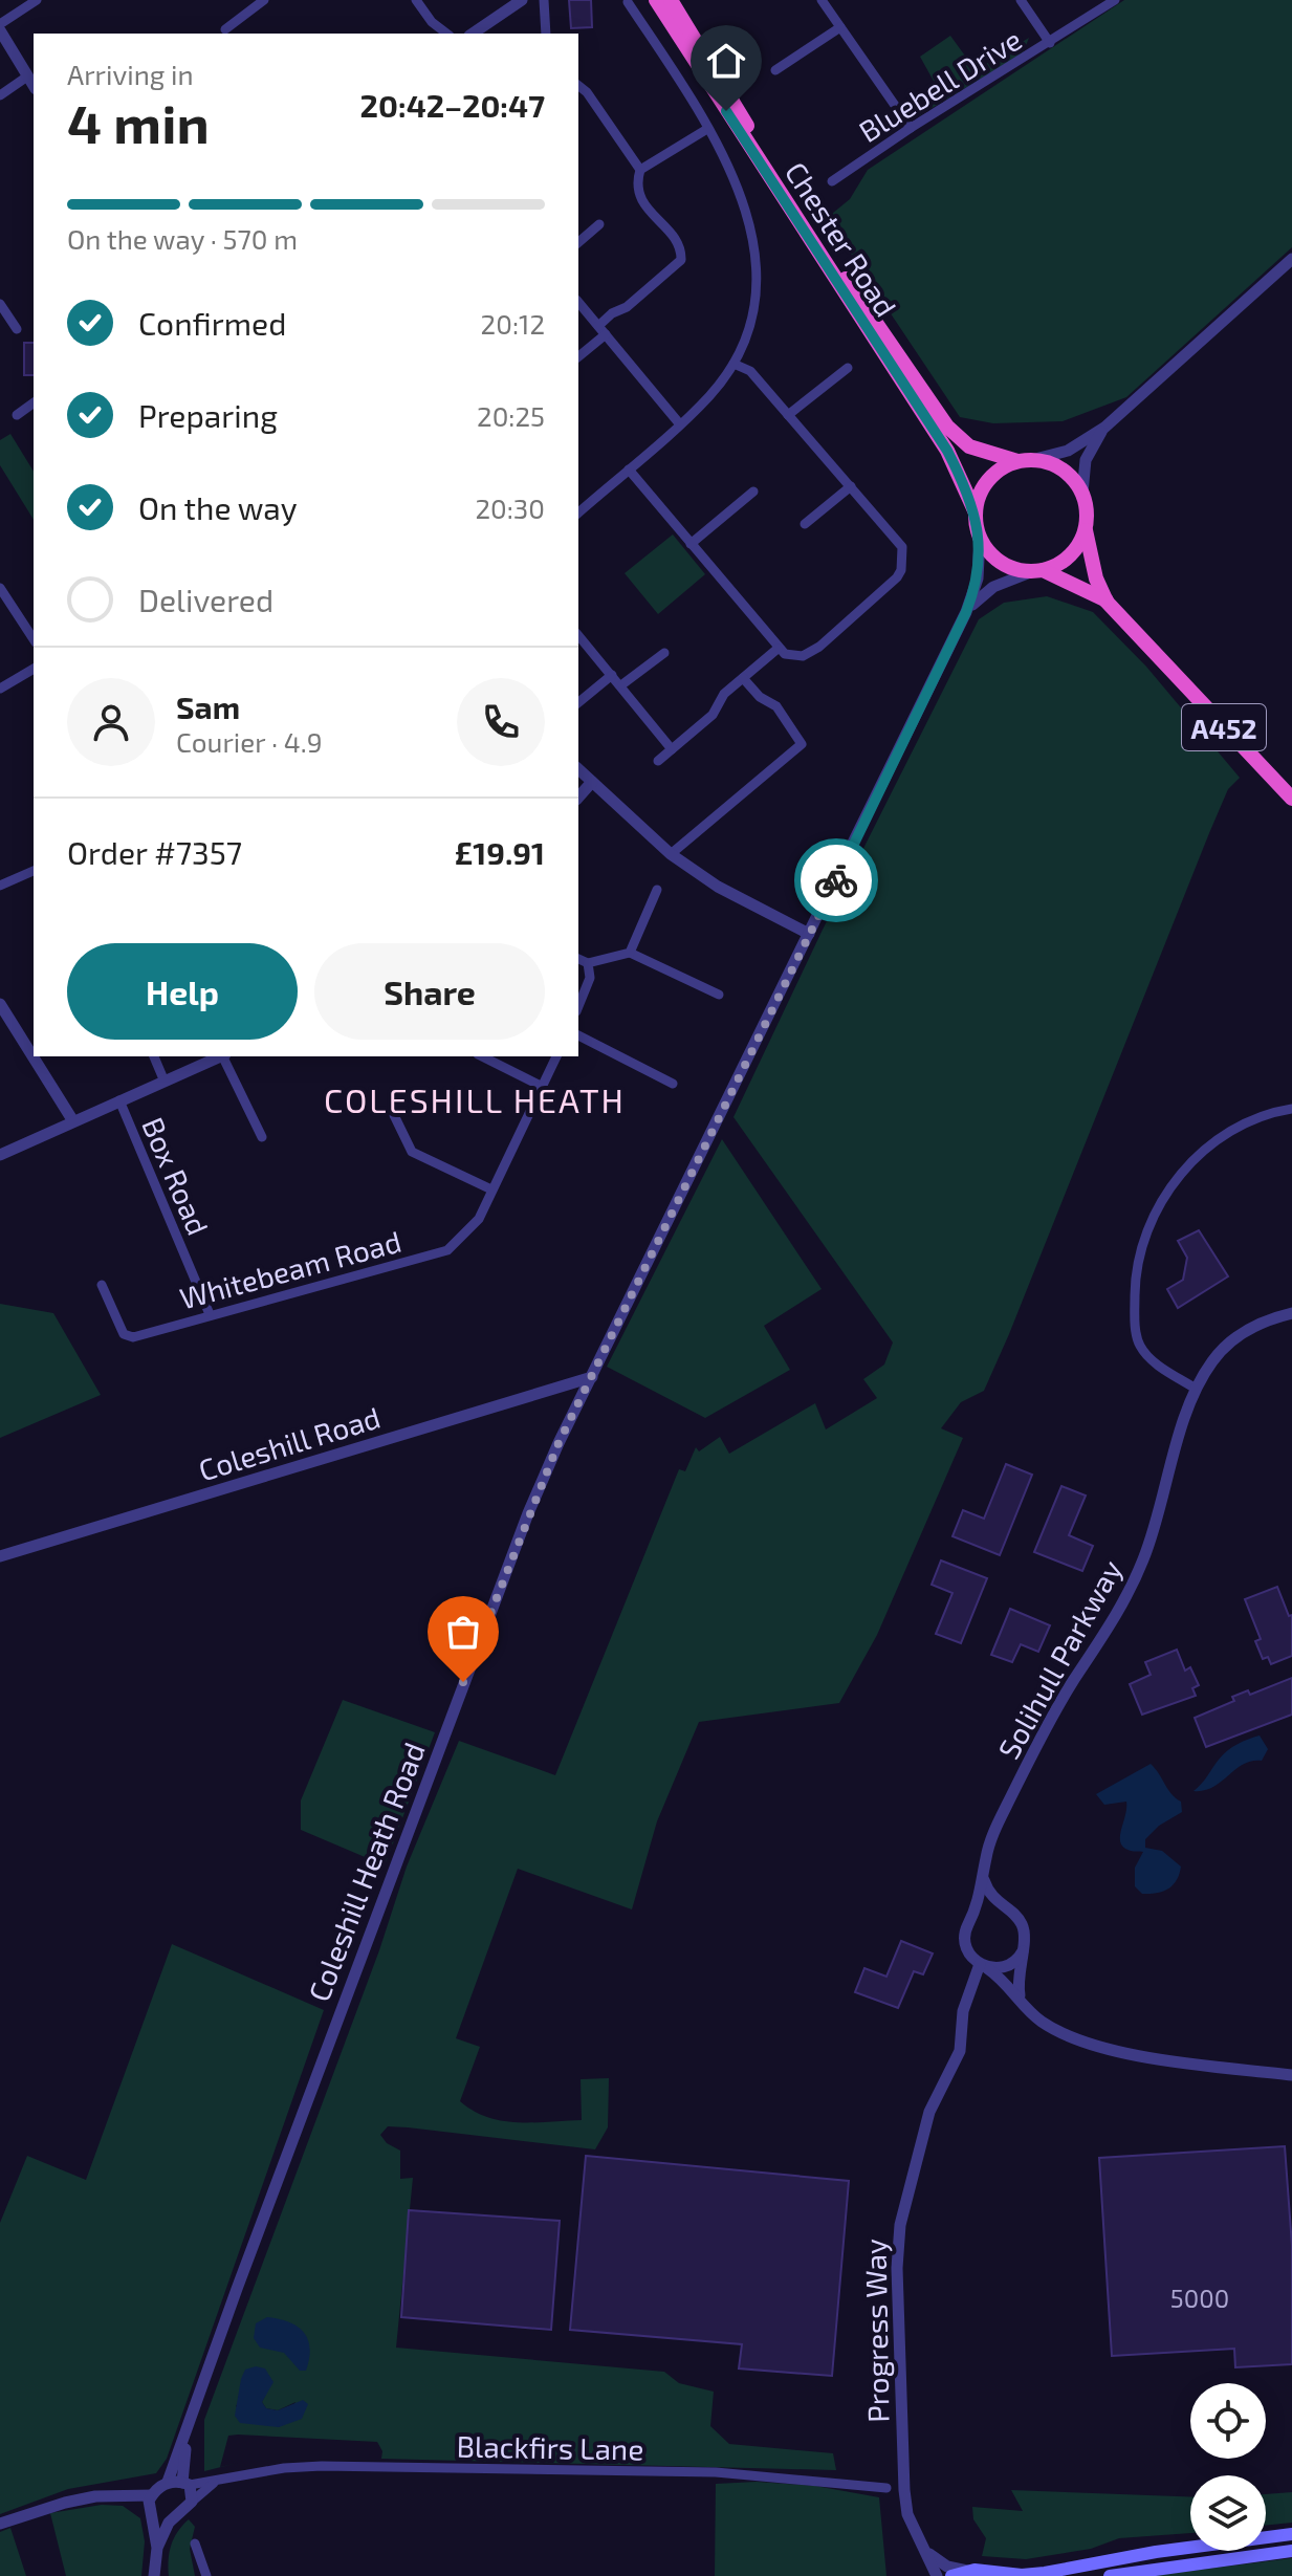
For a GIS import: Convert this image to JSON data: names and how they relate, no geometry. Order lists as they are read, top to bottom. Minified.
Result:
{"streets":{"highway":["Chester Road","A452"],"street":["Bluebell Drive","Box Road","Whitebeam Road","Coleshill Road","Solihull Parkway","Coleshill Heath Road","Progress Way","Blackfirs Lane"]},"crossings":[["Chester Road","A452"],["Chester Road","Coleshill Heath Road"],["A452","Coleshill Heath Road"],["Box Road","Whitebeam Road"],["Coleshill Road","Coleshill Heath Road"],["Solihull Parkway","Progress Way"],["Coleshill Heath Road","Blackfirs Lane"]],"districts":["COLESHILL HEATH"],"house_numbers":["5000"],"page":{"heading":["4 min","Arriving in","20:42–20:47"],"panel":["Sam","Courier · 4.9","Order #7357","£19.91"],"bar":"On the way · 570 m","list":[["Confirmed","20:12"],["Preparing","20:25"],["On the way","20:30"],"Delivered"],"buttons":["Help","Share"]}}
